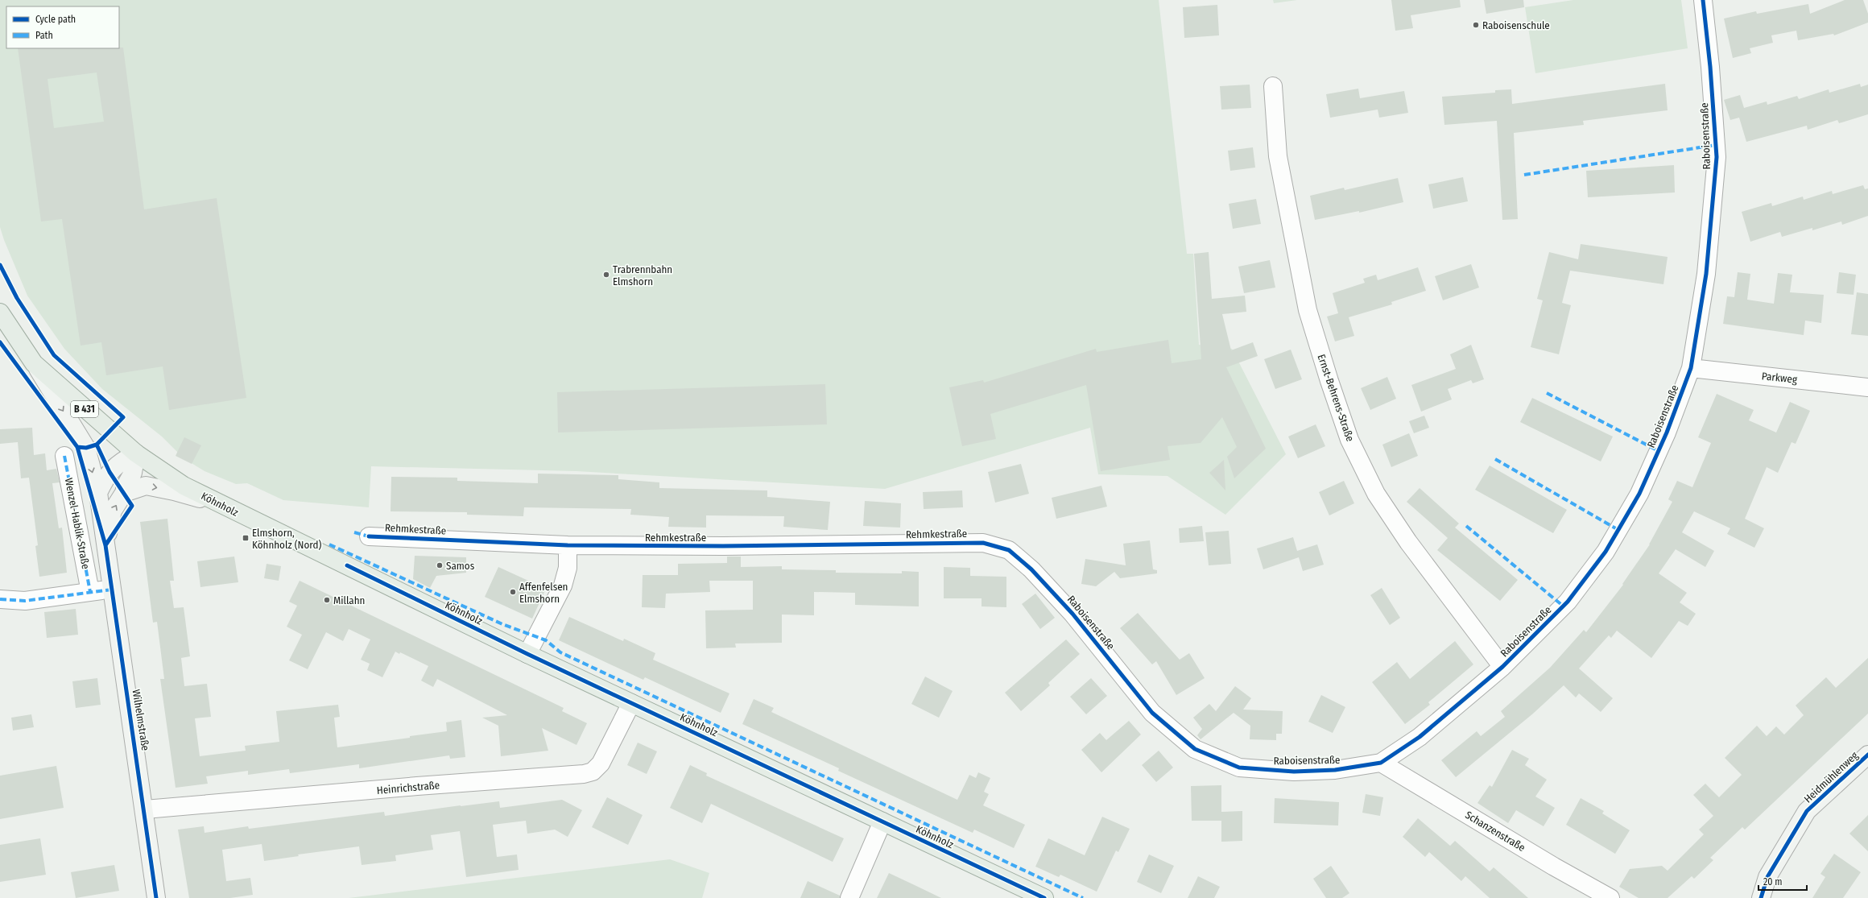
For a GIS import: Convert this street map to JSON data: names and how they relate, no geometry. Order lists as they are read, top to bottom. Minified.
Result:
{"streets":{"main road":["B 431","Köhnholz","Wilhelmstraße","Heidmühlenweg"],"street":["Raboisenstraße","Parkweg","Ernst-Behrens-Straße","Wenzel-Hablik-Straße","Rehmkestraße","Heinrichstraße","Schanzenstraße"]},"crossings":[["Raboisenstraße","Parkweg"],["Raboisenstraße","Ernst-Behrens-Straße"],["Raboisenstraße","Rehmkestraße"],["Raboisenstraße","Schanzenstraße"],["Köhnholz","Wilhelmstraße"],["Köhnholz","Heinrichstraße"],["Wilhelmstraße","Heinrichstraße"]],"places":{"other":["Raboisenschule","Trabrennbahn Elmshorn","Samos","Affenfelsen Elmshorn","Millahn"],"transit":["Elmshorn, Köhnholz (Nord)"]},"legend":["Cycle path","Path"],"scale_bar":"20 m"}
